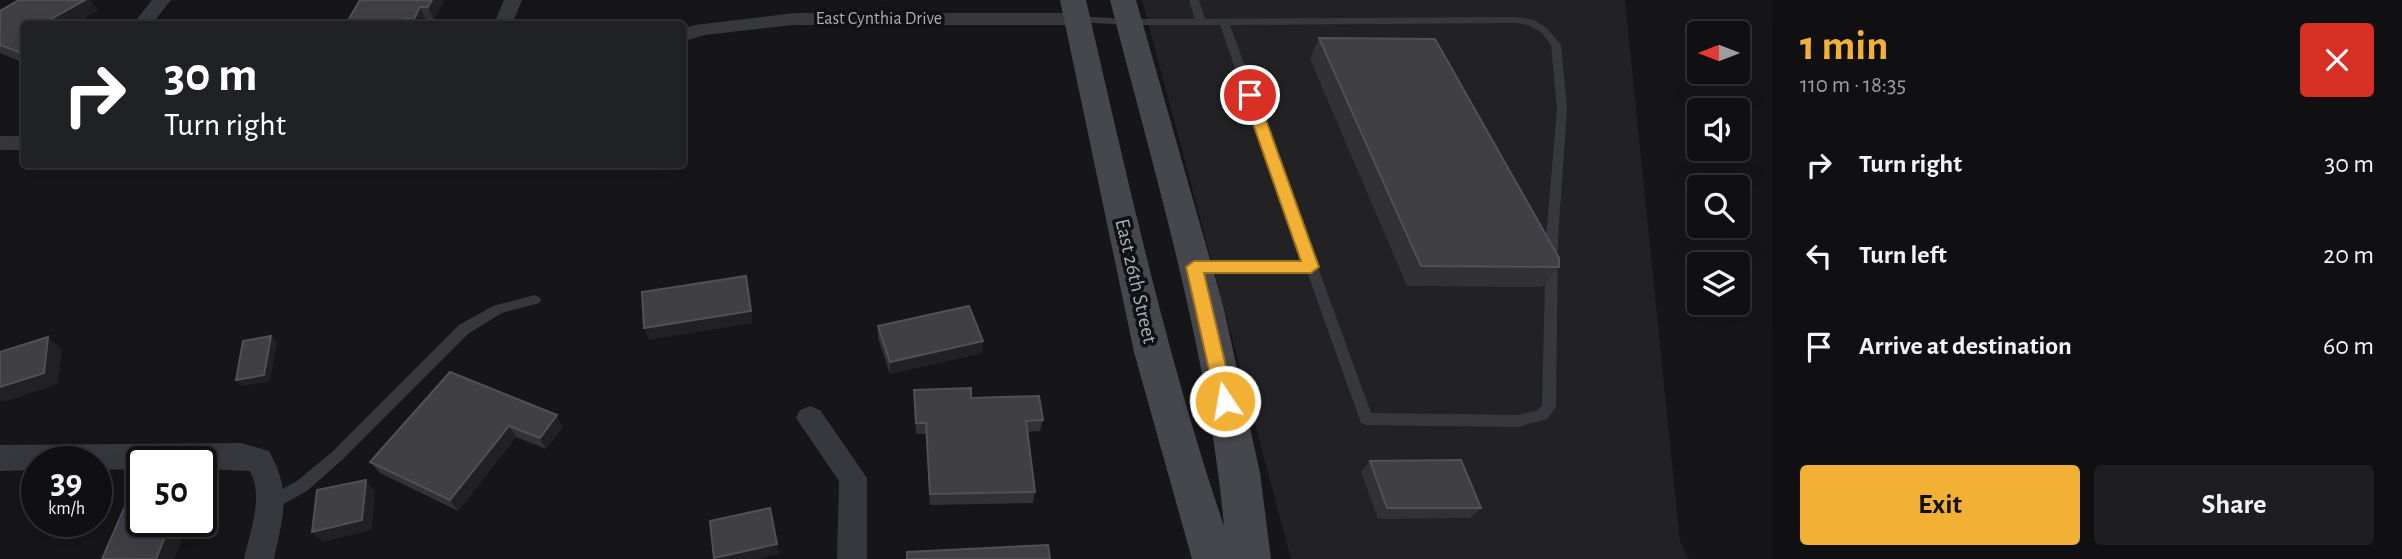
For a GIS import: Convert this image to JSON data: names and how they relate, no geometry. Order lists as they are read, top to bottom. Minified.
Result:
{"streets":{"main road":["East 26th Street"],"street":["East Cynthia Drive"]},"crossings":[["East Cynthia Drive","East 26th Street"]],"north":"left","page":{"heading":["1 min","110 m · 18:35"],"turn":["30 m","Turn right"],"list":[{"name":"Turn right","value":"30 m"},{"name":"Turn left","value":"20 m"},{"name":"Arrive at destination","value":"60 m"}],"speed":"39 km/h","limit":"50","buttons":["Exit","Share"]}}
